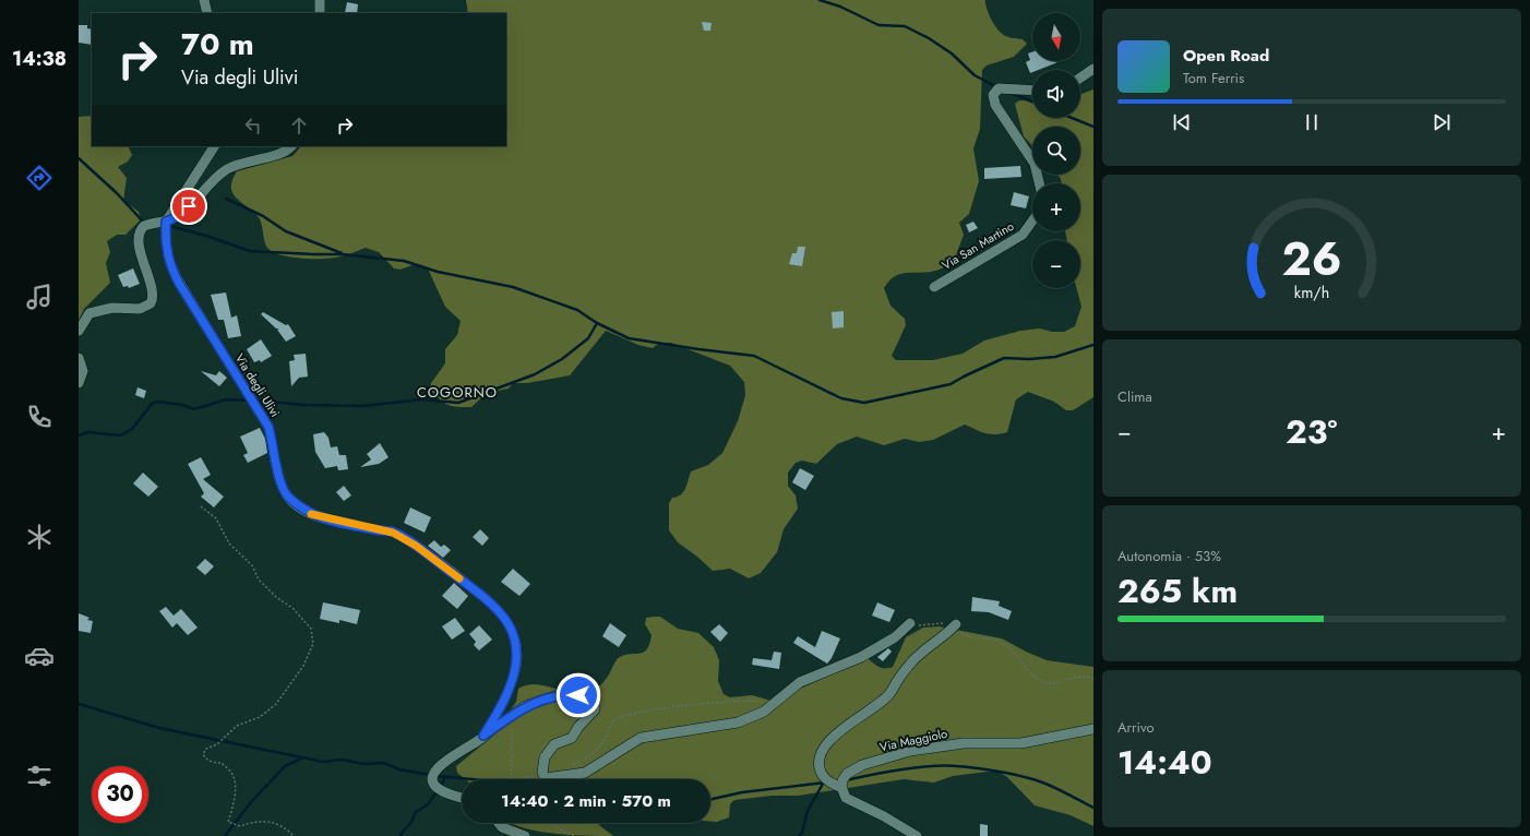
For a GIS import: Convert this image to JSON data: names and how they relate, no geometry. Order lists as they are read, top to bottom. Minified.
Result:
{"streets":{"street":["Via San Martino","Via degli Ulivi","Via Maggiolo"]},"districts":["COGORNO"],"north":"bottom","page":{"tabs":"14:38","map_buttons":["+","−"],"turn":["70 m","Via degli Ulivi"],"song":["Open Road","Tom Ferris"],"tile":["Clima",["Autonomia · 53%","265 km"],["Arrivo","14:40"]],"heat":["−","23°","+"],"limit":"30","trip":"14:40 · 2 min · 570 m","gauge":["26","km/h"]}}
